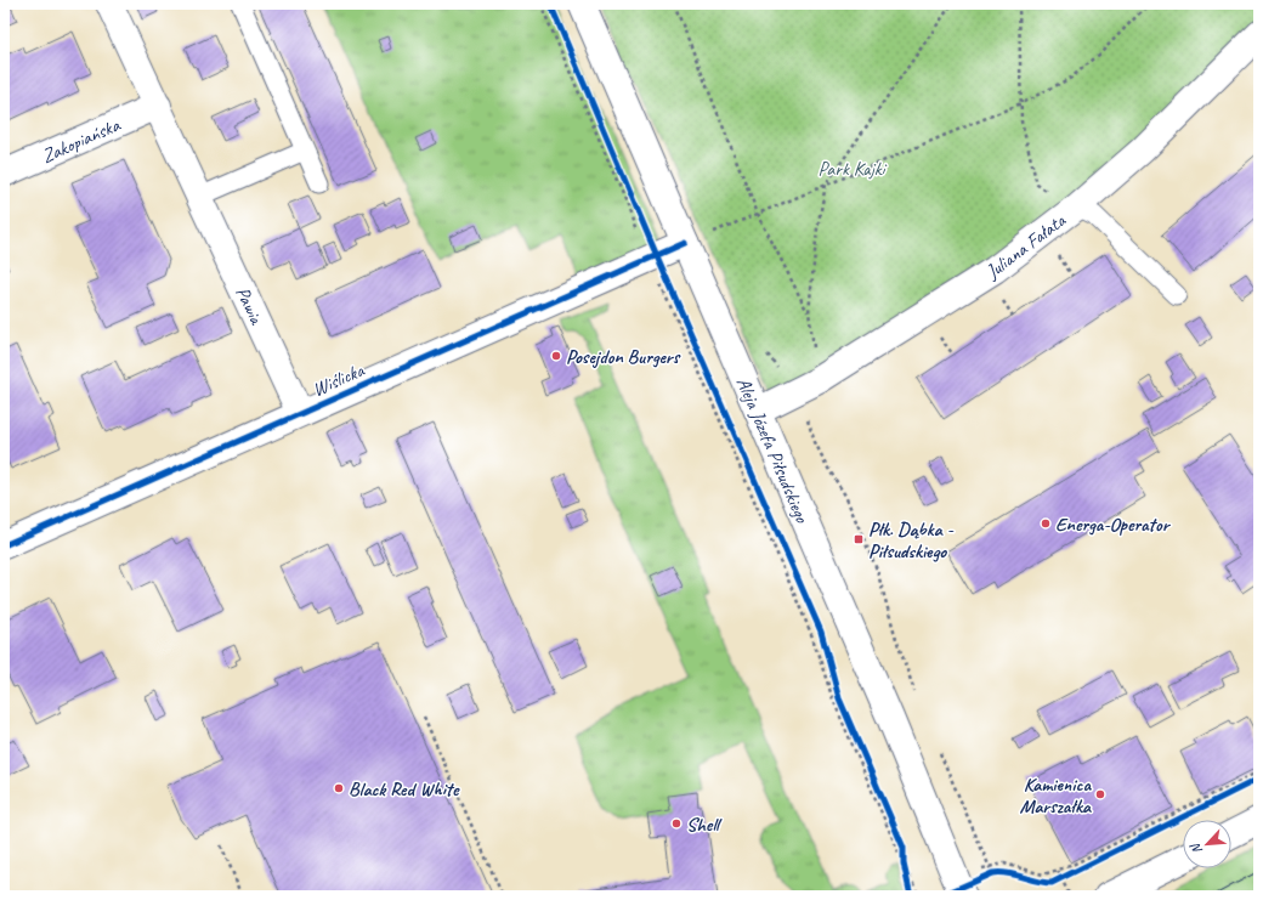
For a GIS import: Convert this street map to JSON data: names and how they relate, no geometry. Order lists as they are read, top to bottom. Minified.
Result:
{"streets":{"street":["Zakopiańska","Juliana Fałata","Pawia","Wiślicka","Aleja Józefa Piłsudskiego"]},"crossings":[["Zakopiańska","Pawia"],["Juliana Fałata","Aleja Józefa Piłsudskiego"],["Pawia","Wiślicka"],["Wiślicka","Aleja Józefa Piłsudskiego"]],"parks":["Park Kajki"],"places":{"other":["Posejdon Burgers","Energa-Operator","Black Red White","Kamienica Marszałka","Shell"],"transit":["Płk. Dąbka - Piłsudskiego"]},"north":"bottom left"}
